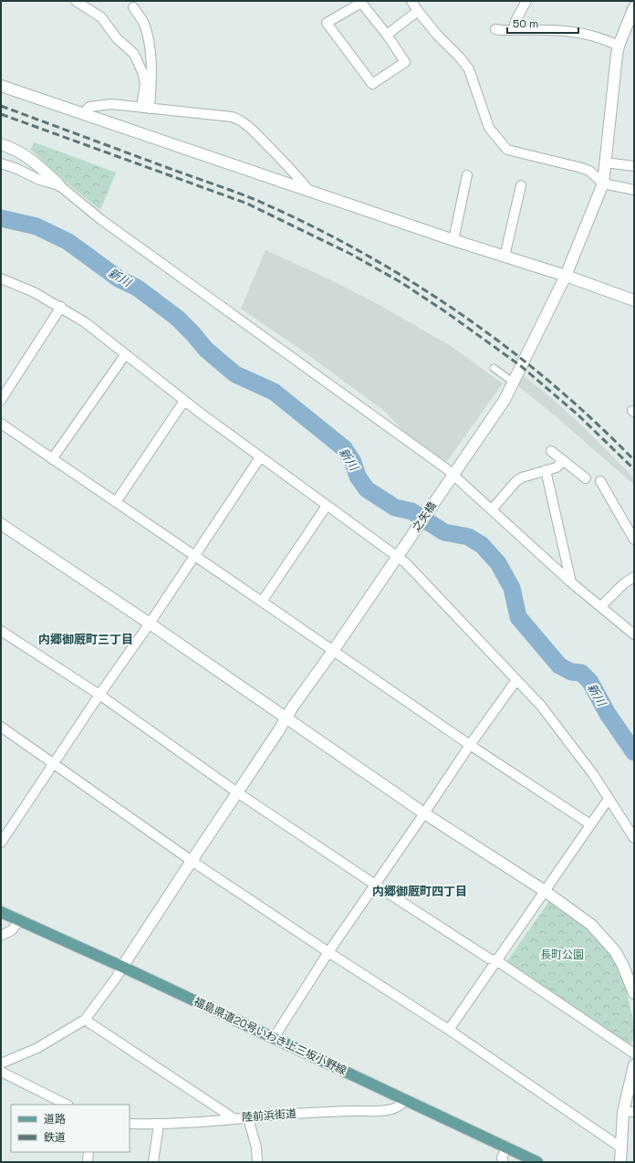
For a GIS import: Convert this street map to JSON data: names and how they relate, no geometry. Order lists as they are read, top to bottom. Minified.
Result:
{"streets":{"main road":["福島県道20号いわき上三坂小野線"],"street":["之矢橋","陸前浜街道"]},"crossings":[["之矢橋","福島県道20号いわき上三坂小野線"],["福島県道20号いわき上三坂小野線","陸前浜街道"]],"districts":["内郷御厩町三丁目","内郷御厩町四丁目"],"water":["新川"],"parks":["長町公園"],"legend":["道路","鉄道"],"scale_bar":"50 m"}
